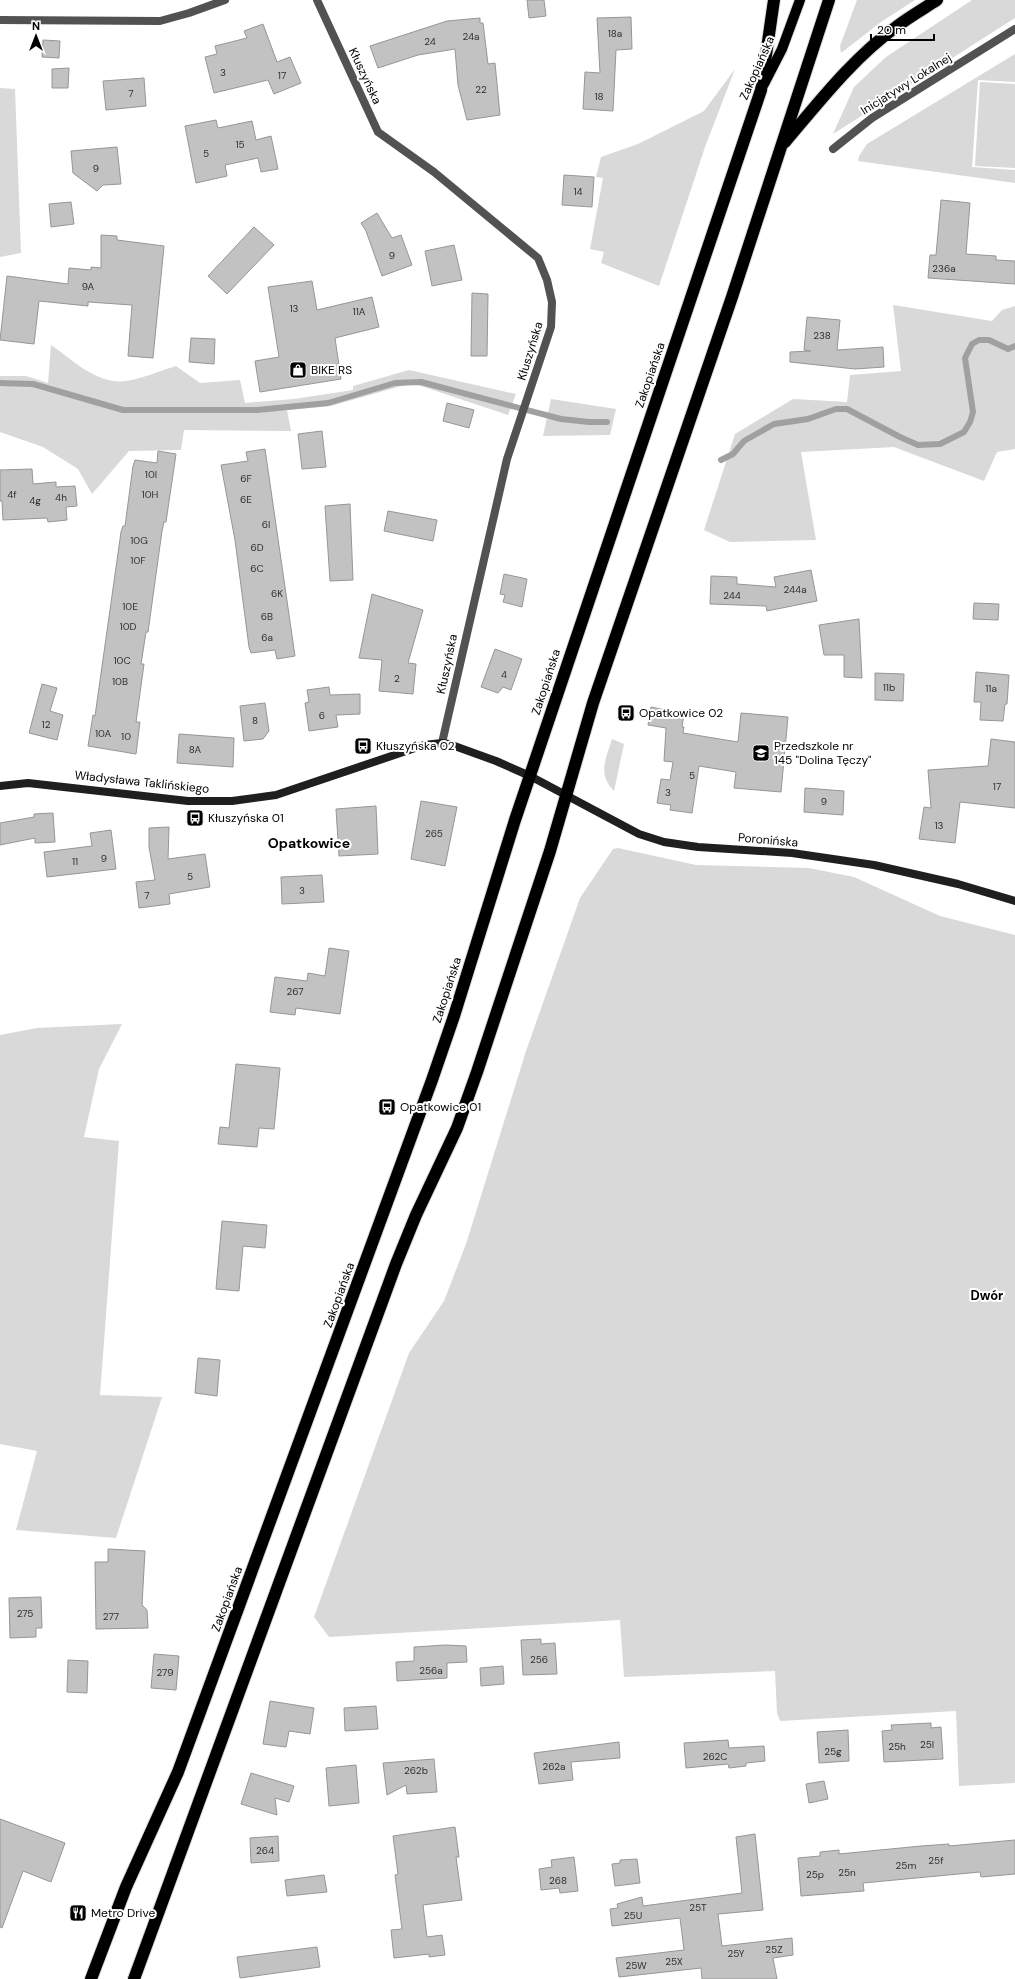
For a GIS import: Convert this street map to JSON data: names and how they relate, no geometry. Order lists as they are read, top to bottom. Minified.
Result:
{"streets":{"highway":["Zakopiańska"],"street":["Kłuszyńska","Inicjatywy Lokalnej","Władysława Taklińskiego","Poronińska"]},"crossings":[["Zakopiańska","Władysława Taklińskiego"],["Zakopiańska","Poronińska"],["Kłuszyńska","Władysława Taklińskiego"],["Władysława Taklińskiego","Poronińska"]],"districts":["Opatkowice","Dwór"],"places":{"shop":["BIKE RS"],"bus stop":["Opatkowice 02","Kłuszyńska 02","Kłuszyńska 01","Opatkowice 01"],"school or university":["Przedszkole nr 145 \"Dolina Tęczy\""],"restaurant":["Metro Drive"]},"house_numbers":["18a","24a","24","3","17","22","7","18","15","5","9","14","9","236a","9A","13","11A","238","10I","6F","4f","10H","4h","6E","4g","6I","10G","6D","10F","6C","244a","6K","244","10E","6B","10D","6a","10C","4","2","10B","11b","11a","6","8","12","10A","10","8A","5","17","3","9","13","265","9","11","5","3","7","267","275","277","256","256a","279","25I","25h","25g","262C","262a","262b","264","25f","25m","25n","25p","268","25T","25U","25Z","25Y","25X","25W"],"scale_bar":"20 m","north":"top"}
